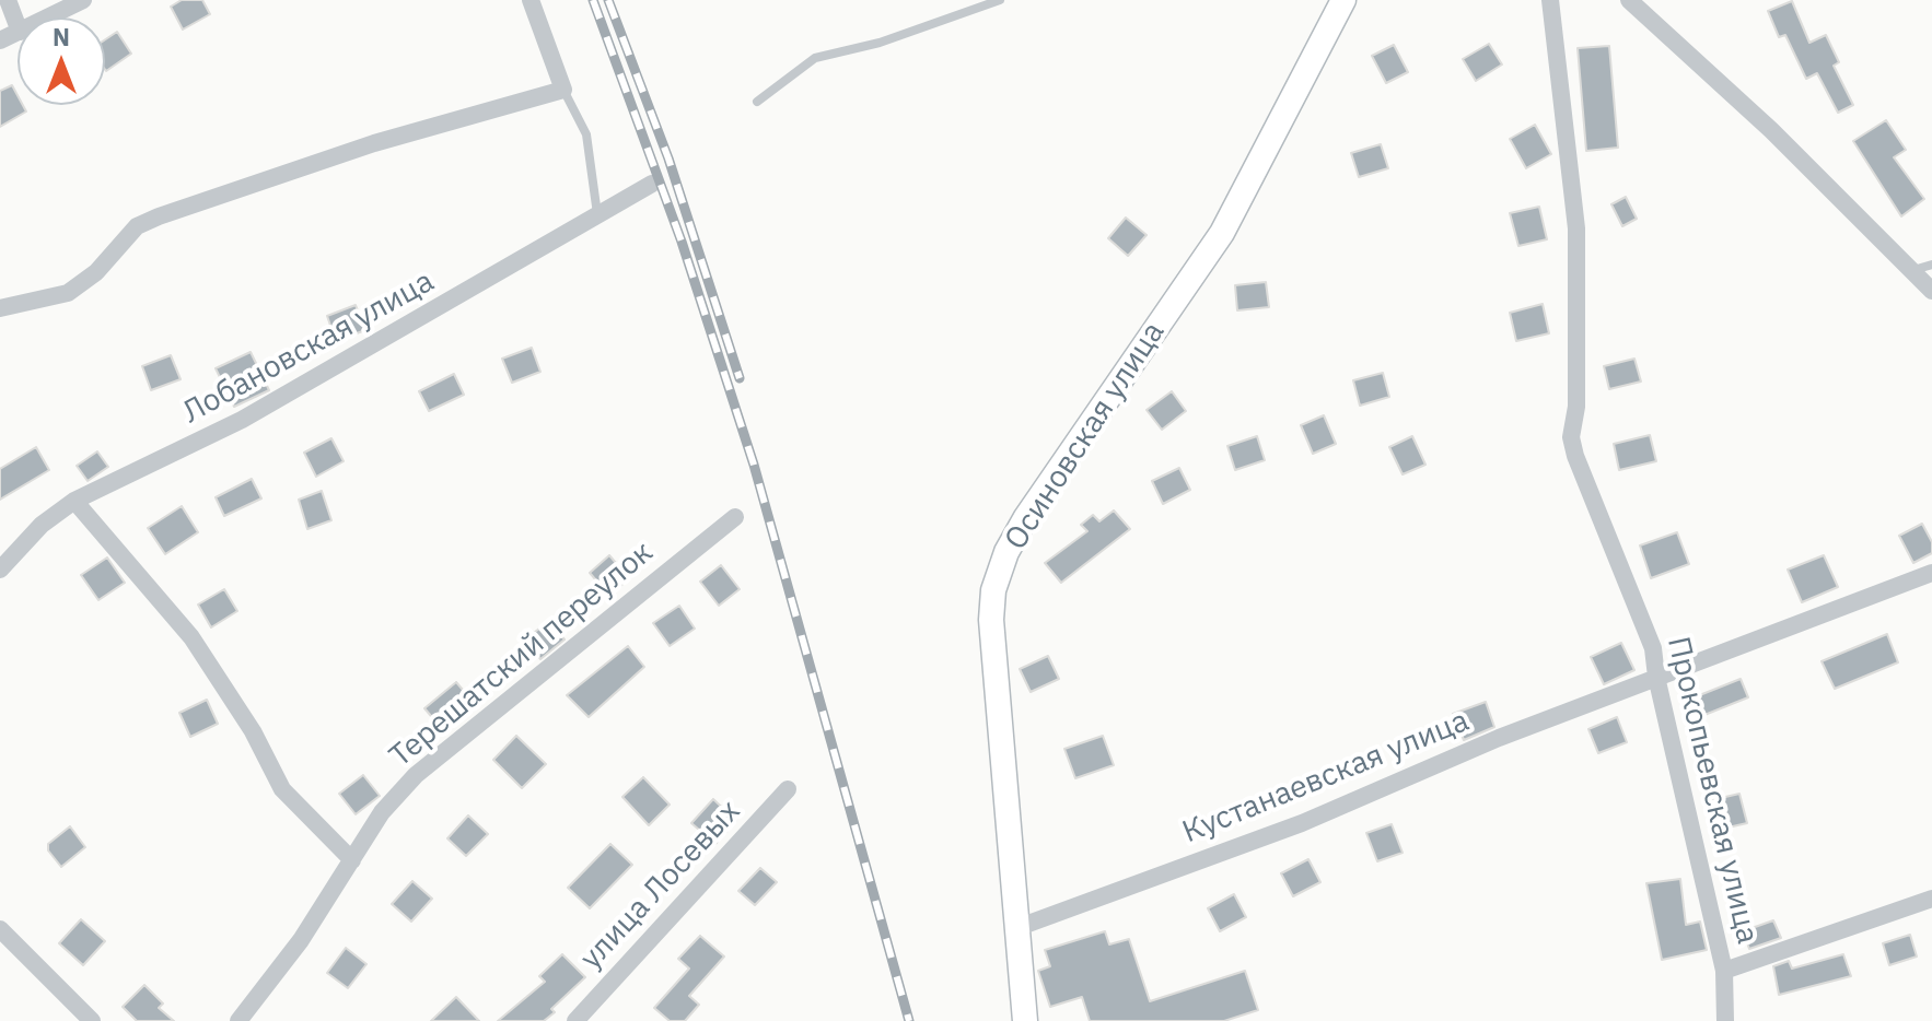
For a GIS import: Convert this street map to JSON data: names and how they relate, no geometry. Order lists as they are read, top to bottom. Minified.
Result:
{"streets":{"main road":["Осиновская улица"],"street":["Лобановская улица","Терешатский переулок","Кустанаевская улица","Прокопьевская улица","улица Лосевых"]},"crossings":[["Осиновская улица","Кустанаевская улица"],["Кустанаевская улица","Прокопьевская улица"]],"north":"top"}
